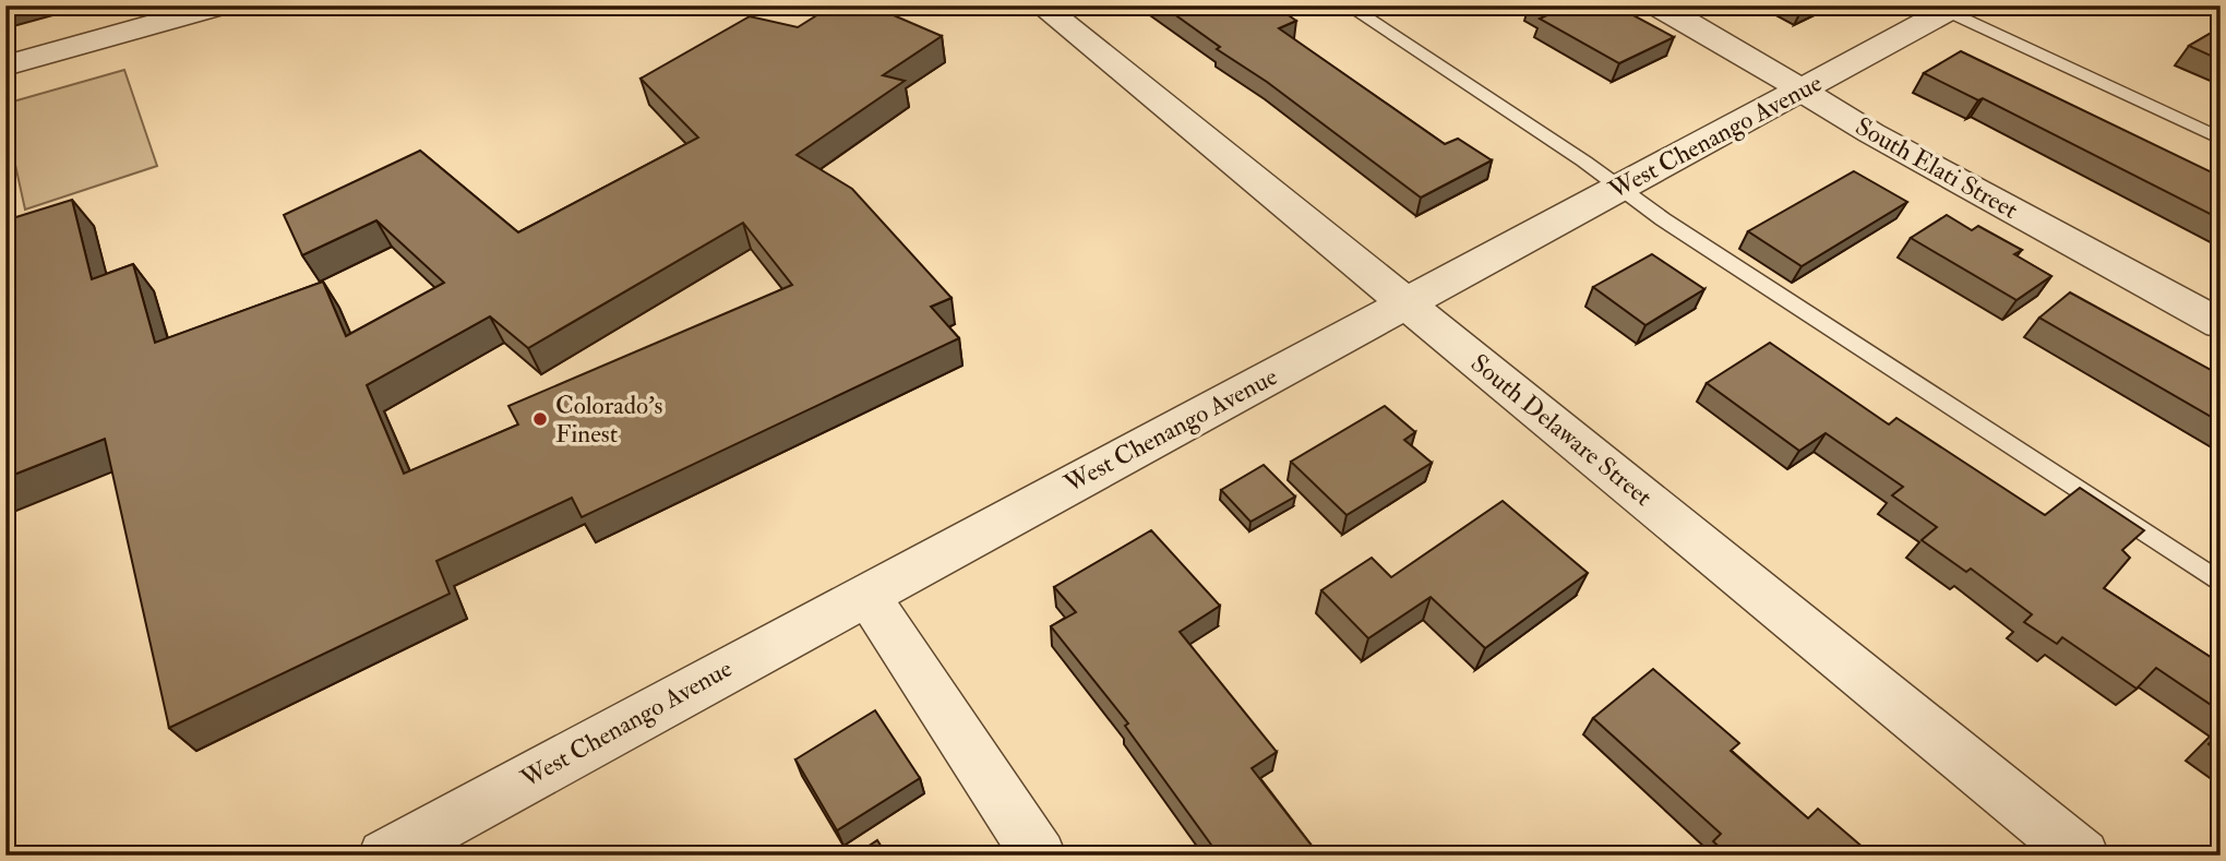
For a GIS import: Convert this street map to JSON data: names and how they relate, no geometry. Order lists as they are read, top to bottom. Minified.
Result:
{"streets":{"street":["West Chenango Avenue","South Elati Street","South Delaware Street"]},"crossings":[["West Chenango Avenue","South Elati Street"],["West Chenango Avenue","South Delaware Street"]],"places":["Colorado's Finest"]}
